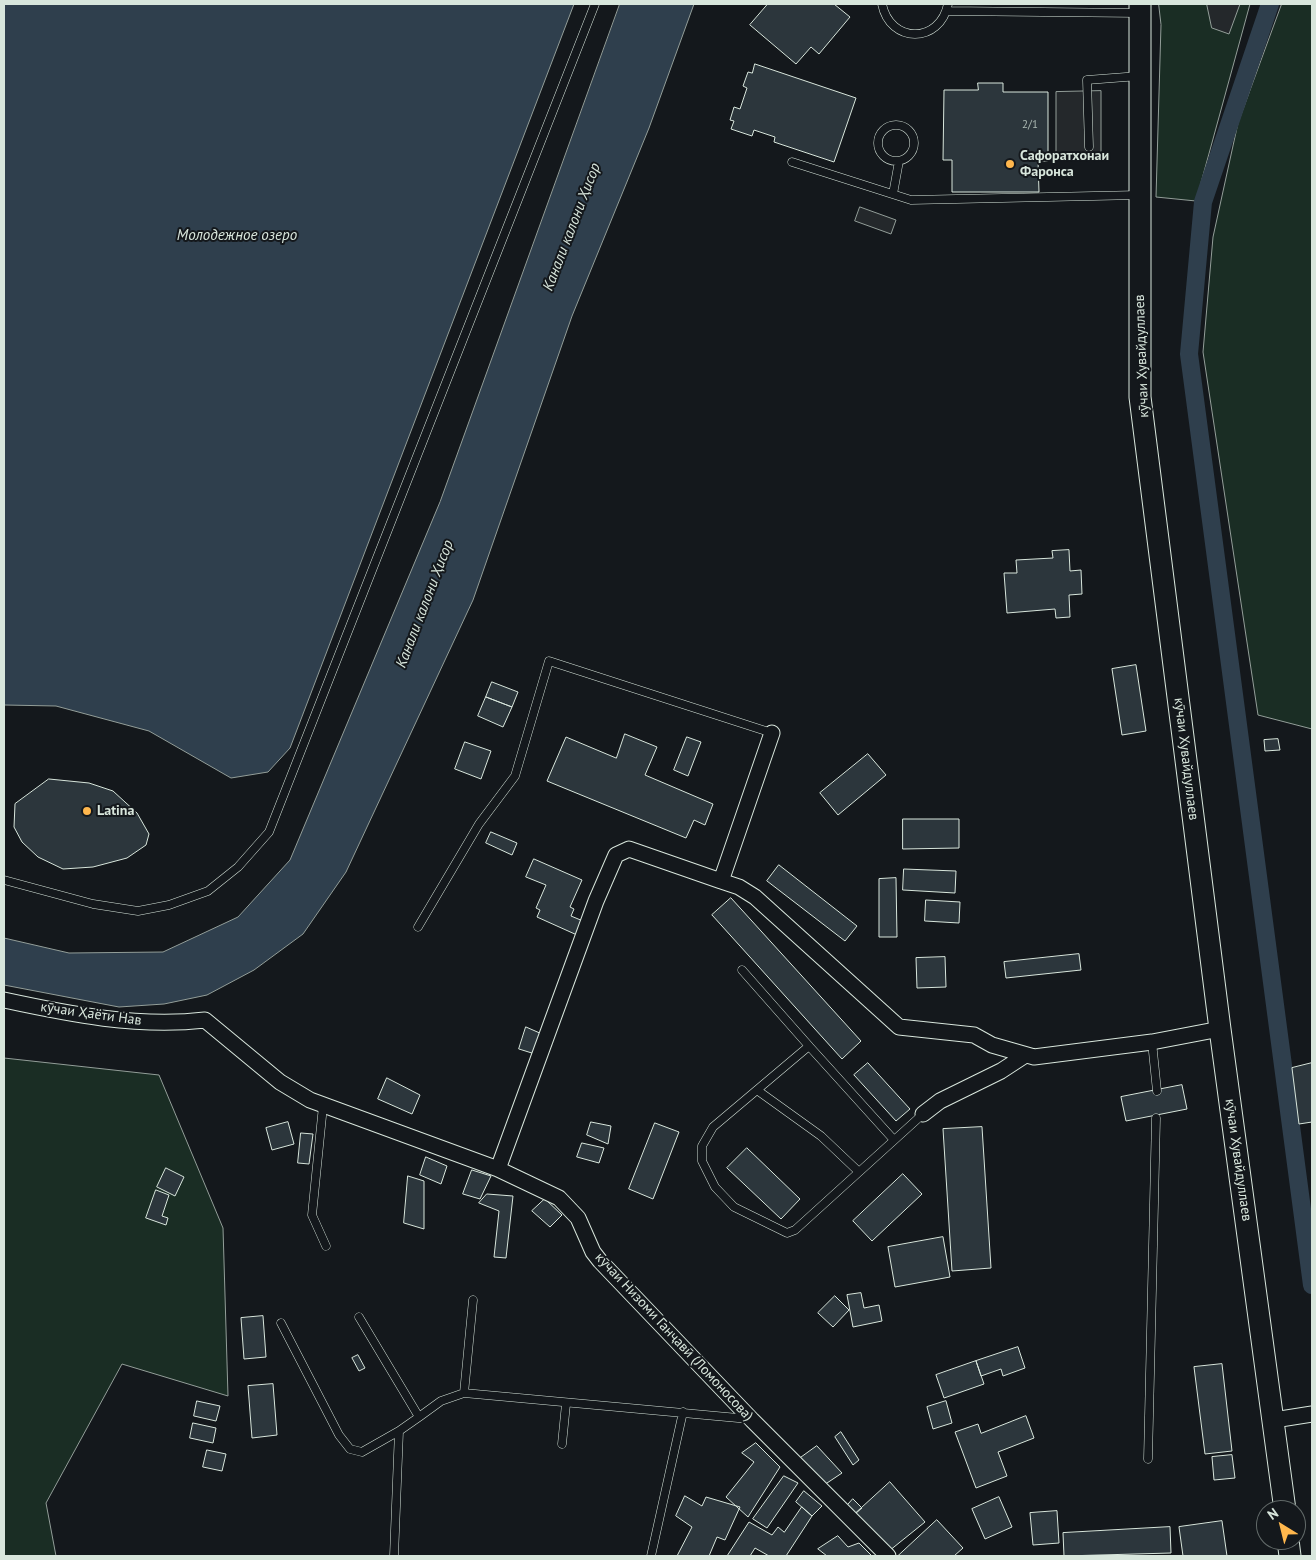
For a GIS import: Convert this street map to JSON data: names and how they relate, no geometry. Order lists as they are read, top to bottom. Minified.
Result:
{"streets":{"street":["кӯчаи Хувайдуллаев","кӯчаи Ҳаёти Нав","кӯчаи Низоми Ганҷавӣ (Ломоносова)"]},"crossings":[["кӯчаи Ҳаёти Нав","кӯчаи Низоми Ганҷавӣ (Ломоносова)"]],"water":["Канали калони Ҳисор","Молодежное озеро"],"places":["Сафоратхонаи Фаронса","Latina"],"house_numbers":["2/1"],"north":"top left"}
